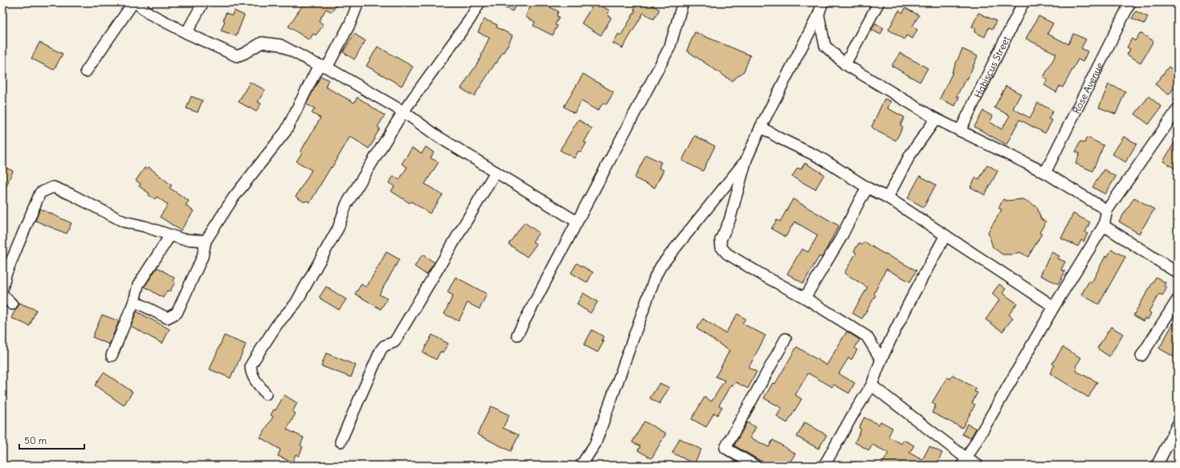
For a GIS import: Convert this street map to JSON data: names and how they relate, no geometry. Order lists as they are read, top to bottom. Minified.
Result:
{"streets":{"street":["Habiscus Street","Rose Avenue"]},"scale_bar":"50 m"}
